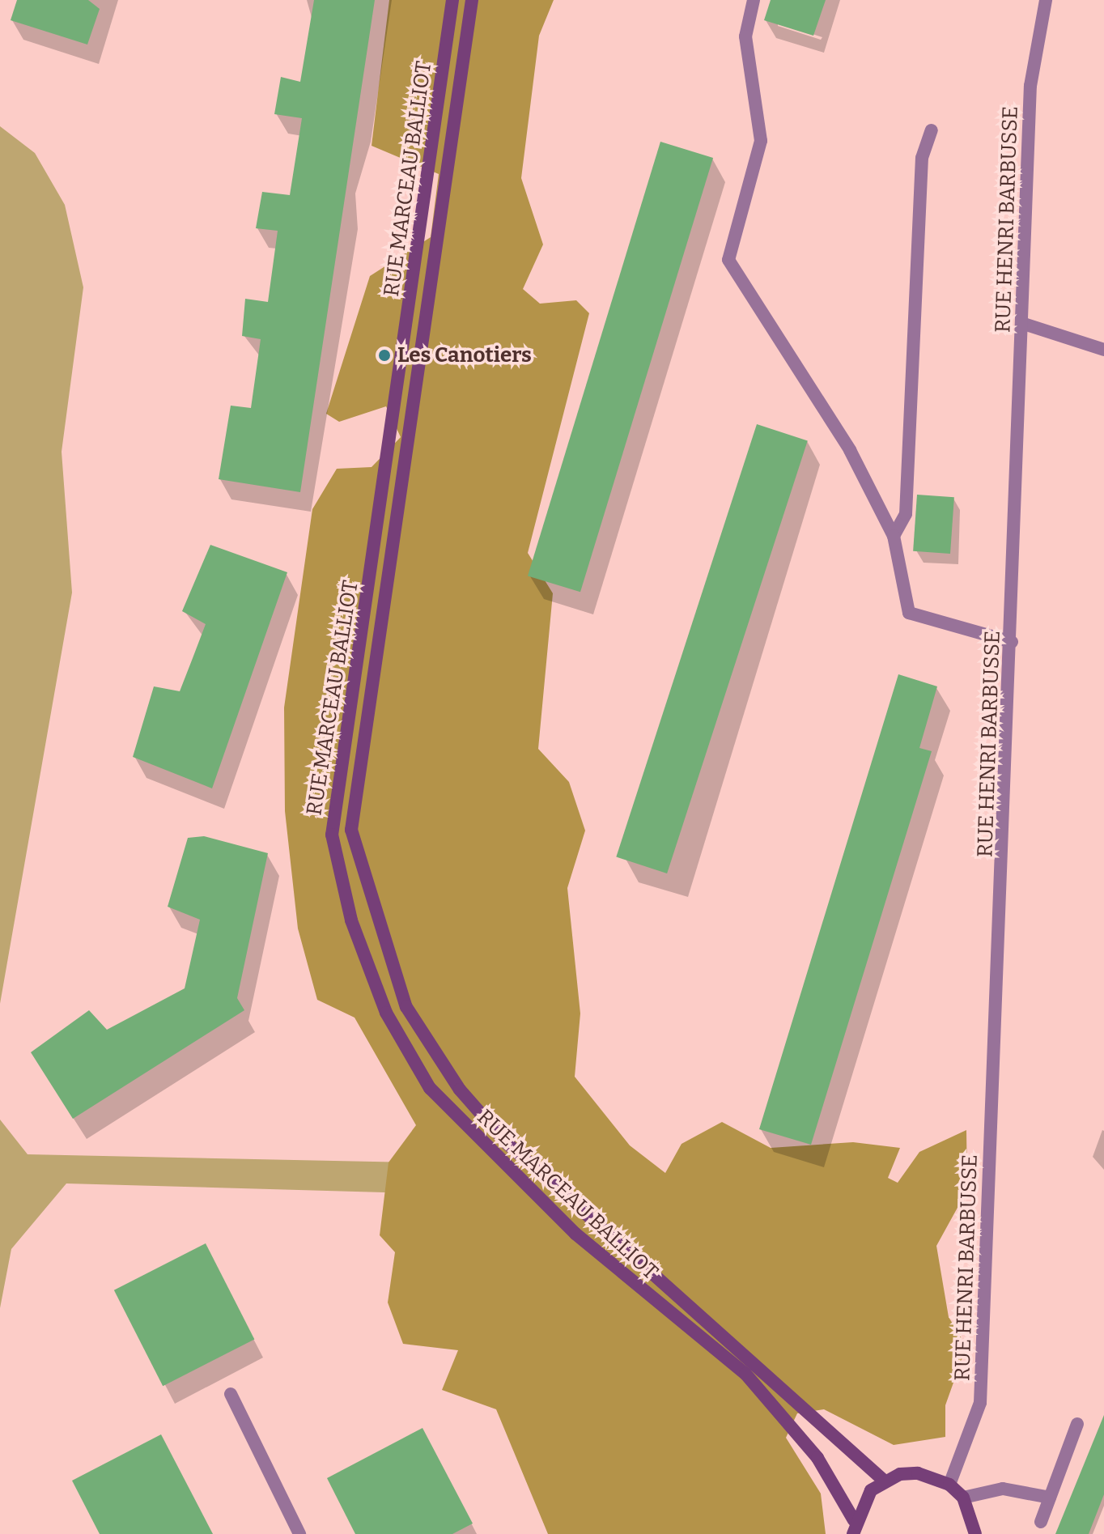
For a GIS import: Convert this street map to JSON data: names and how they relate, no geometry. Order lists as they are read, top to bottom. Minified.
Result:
{"streets":{"street":["RUE MARCEAU BALLIOT","RUE HENRI BARBUSSE"]},"places":["Les Canotiers"]}
